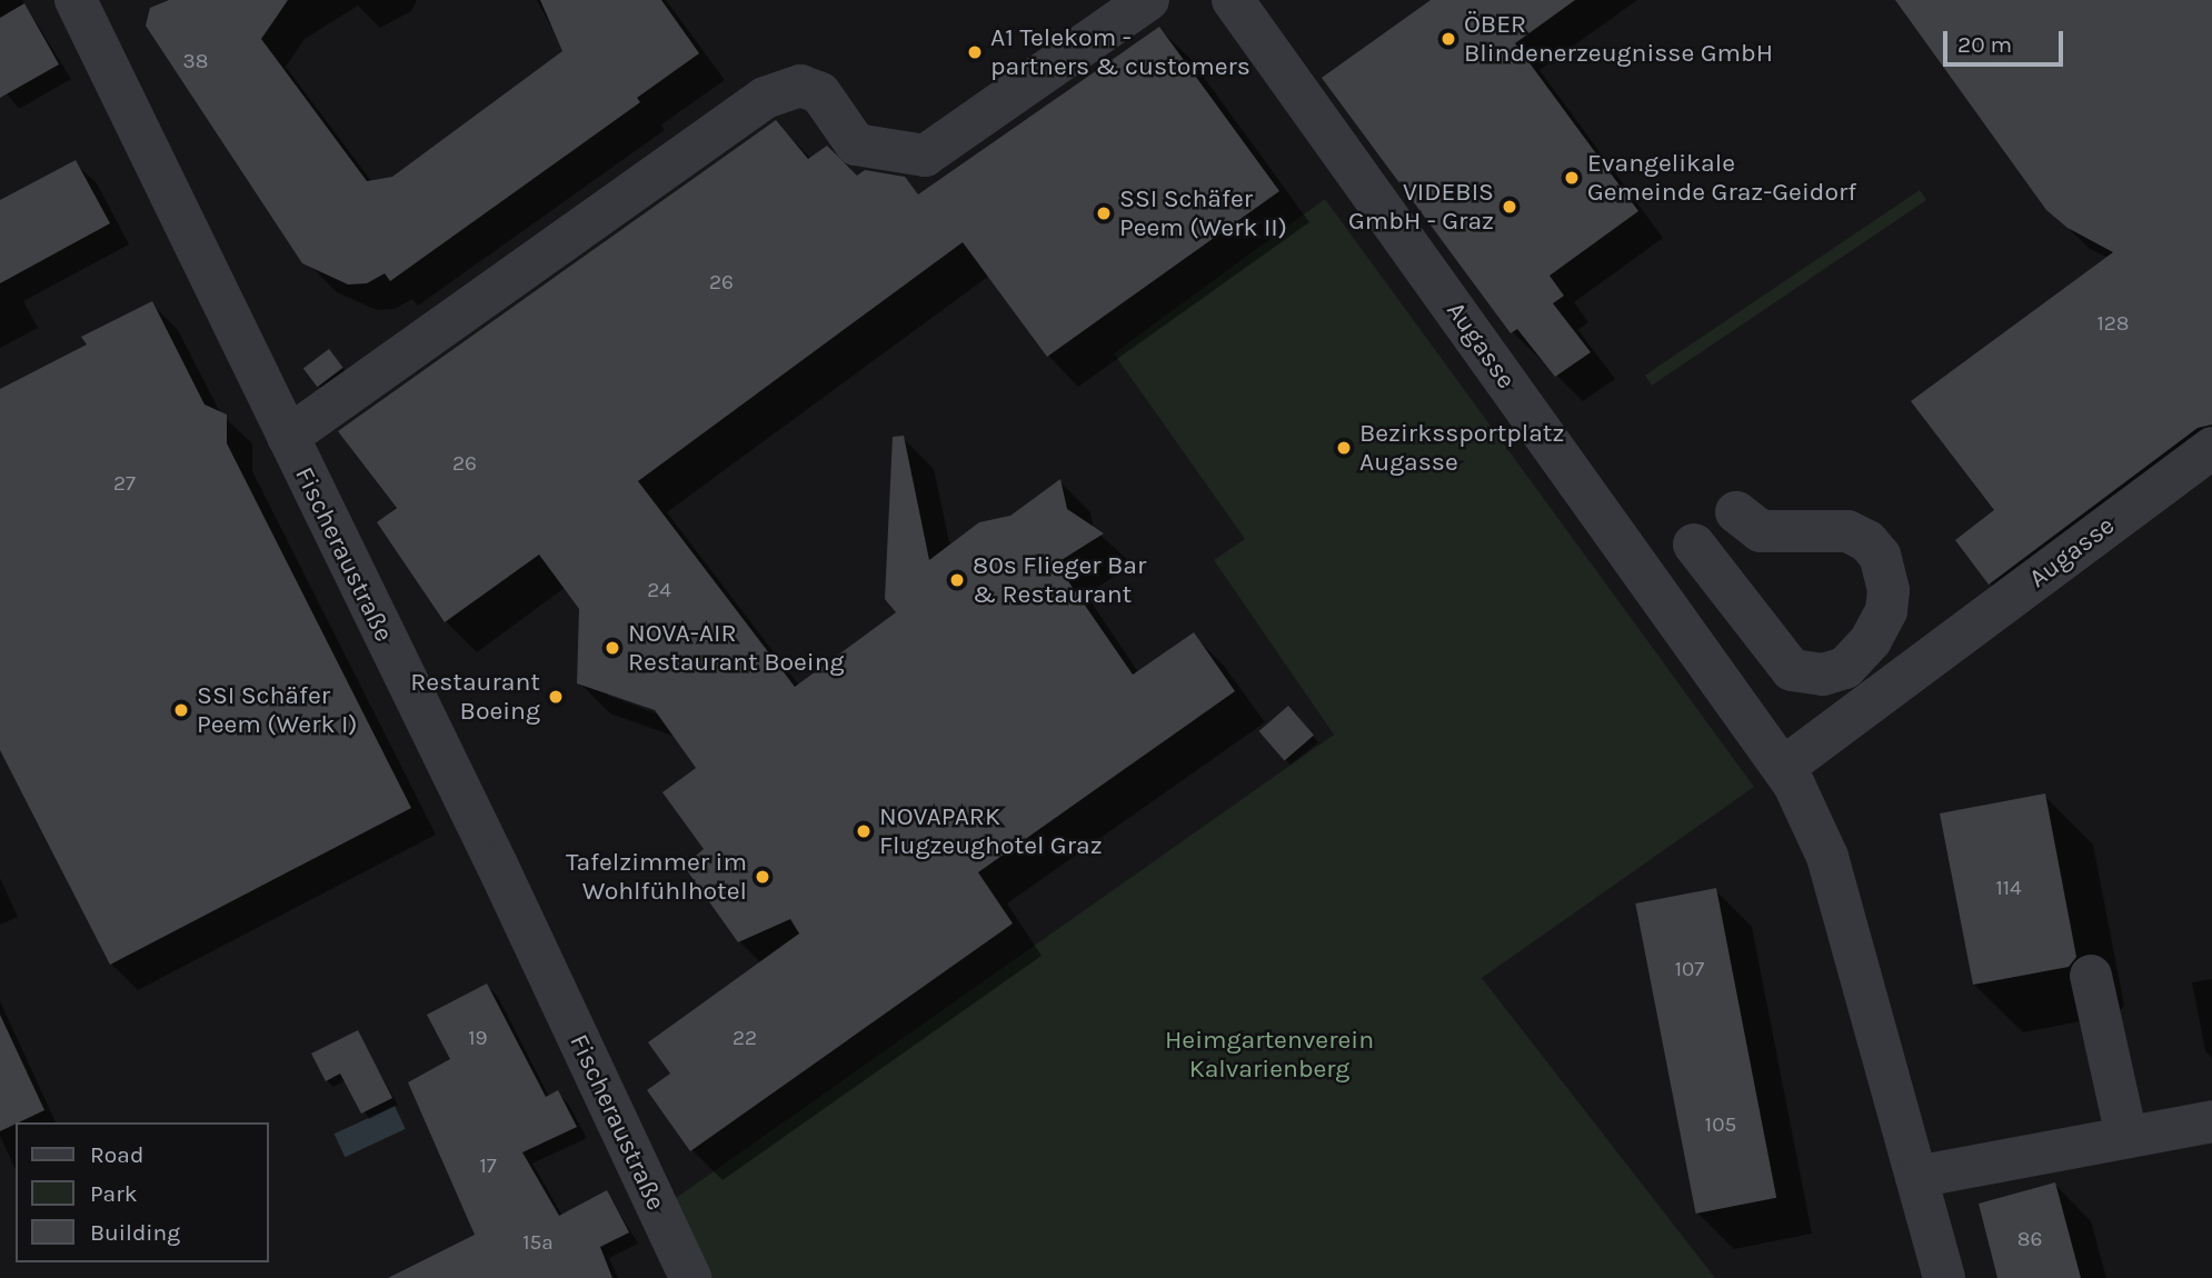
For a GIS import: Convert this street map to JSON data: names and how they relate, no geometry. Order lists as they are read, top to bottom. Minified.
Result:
{"streets":{"street":["Augasse","Fischeraustraße"]},"parks":["Heimgartenverein Kalvarienberg"],"places":["ÖBER Blindenerzeugnisse GmbH","A1 Telekom - partners & customers","Evangelikale Gemeinde Graz-Geidorf","VIDEBIS GmbH - Graz","SSI Schäfer Peem (Werk II)","Bezirkssportplatz Augasse","80s Flieger Bar & Restaurant","NOVA-AIR Restaurant Boeing","Restaurant Boeing","SSI Schäfer Peem (Werk I)","NOVAPARK Flugzeughotel Graz","Tafelzimmer im Wohlfühlhotel"],"house_numbers":["38","26","128","26","27","24","114","107","19","22","105","17","86","15a"],"legend":["Road","Park","Building"],"scale_bar":"20 m"}
